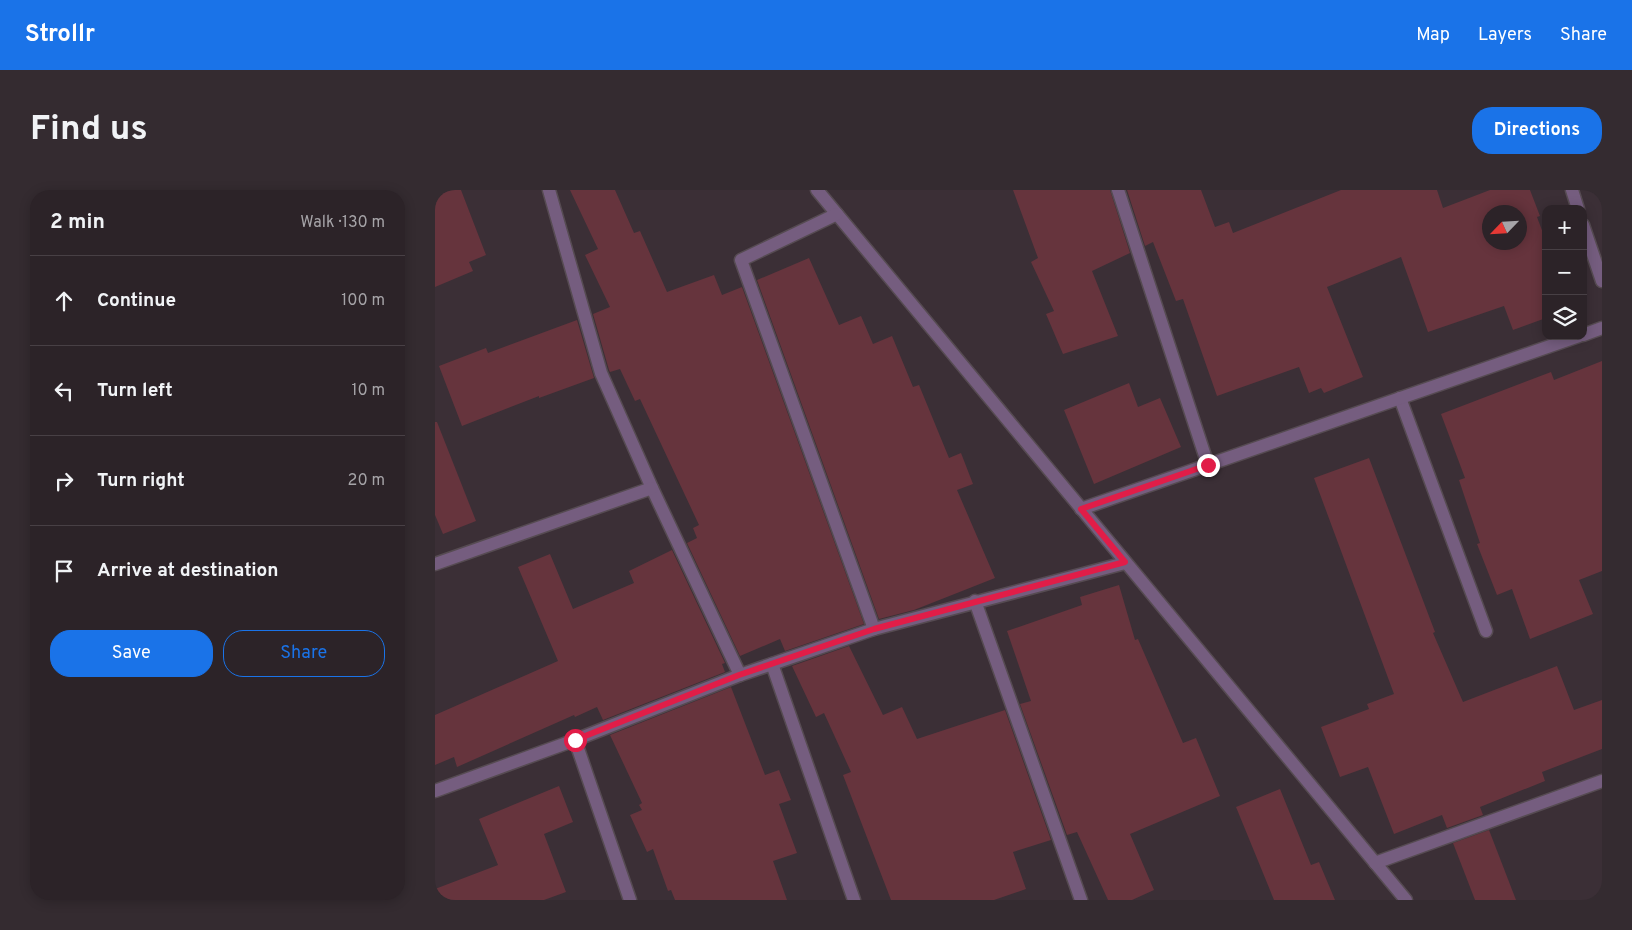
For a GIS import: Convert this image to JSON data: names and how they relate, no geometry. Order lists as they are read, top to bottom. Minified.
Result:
{"north":"bottom left","page":{"header":"Strollr","nav":["Map","Layers","Share"],"buttons":["Directions",["Save","Share"]],"title":"Find us","heading":["2 min","Walk · 130 m"],"map_buttons":["+","−"],"list":[["Continue","100 m"],["Turn left","10 m"],["Turn right","20 m"],"Arrive at destination"]}}
